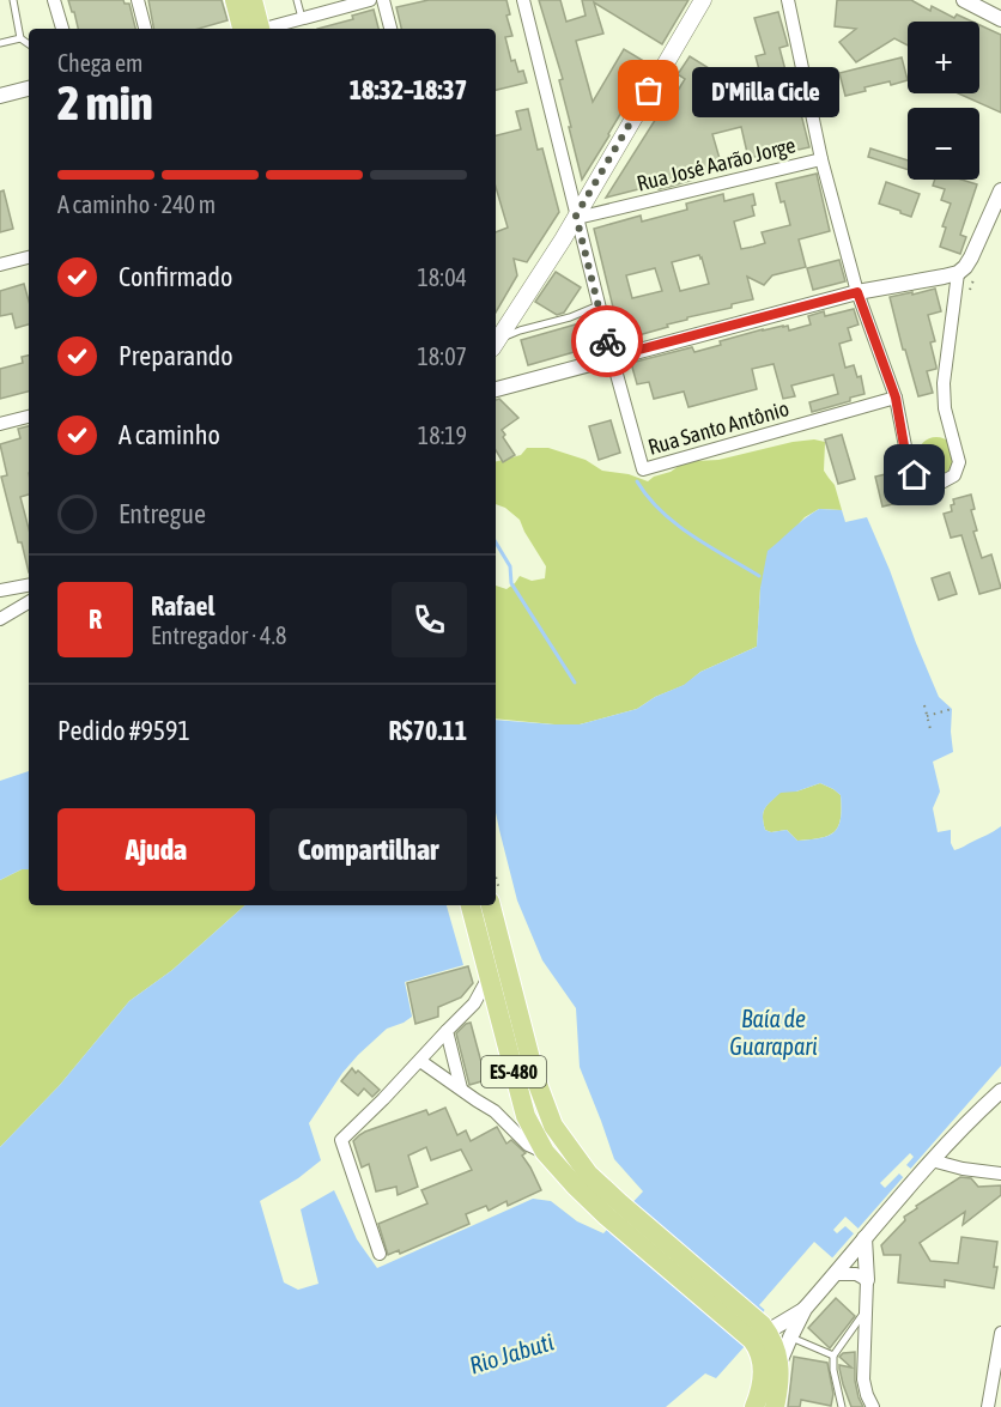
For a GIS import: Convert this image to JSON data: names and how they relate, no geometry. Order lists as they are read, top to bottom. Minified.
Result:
{"streets":{"main road":["ES-480"],"street":["Rua José Aarão Jorge","Rua Santo Antônio"]},"crossings":[["Rua José Aarão Jorge","Rua Santo Antônio"]],"water":["Baía de Guarapari","Rio Jabuti"],"places":["D'Milla Cicle"],"page":{"map_buttons":["+","−"],"heading":["2 min","Chega em","18:32–18:37"],"panel":["Rafael","Entregador · 4.8","Pedido #9591","R$70.11"],"bubble":"D'Milla Cicle","bar":"A caminho · 240 m","list":[["Confirmado","18:04"],["Preparando","18:07"],["A caminho","18:19"],"Entregue"],"round":"R","buttons":["Ajuda","Compartilhar"]}}
